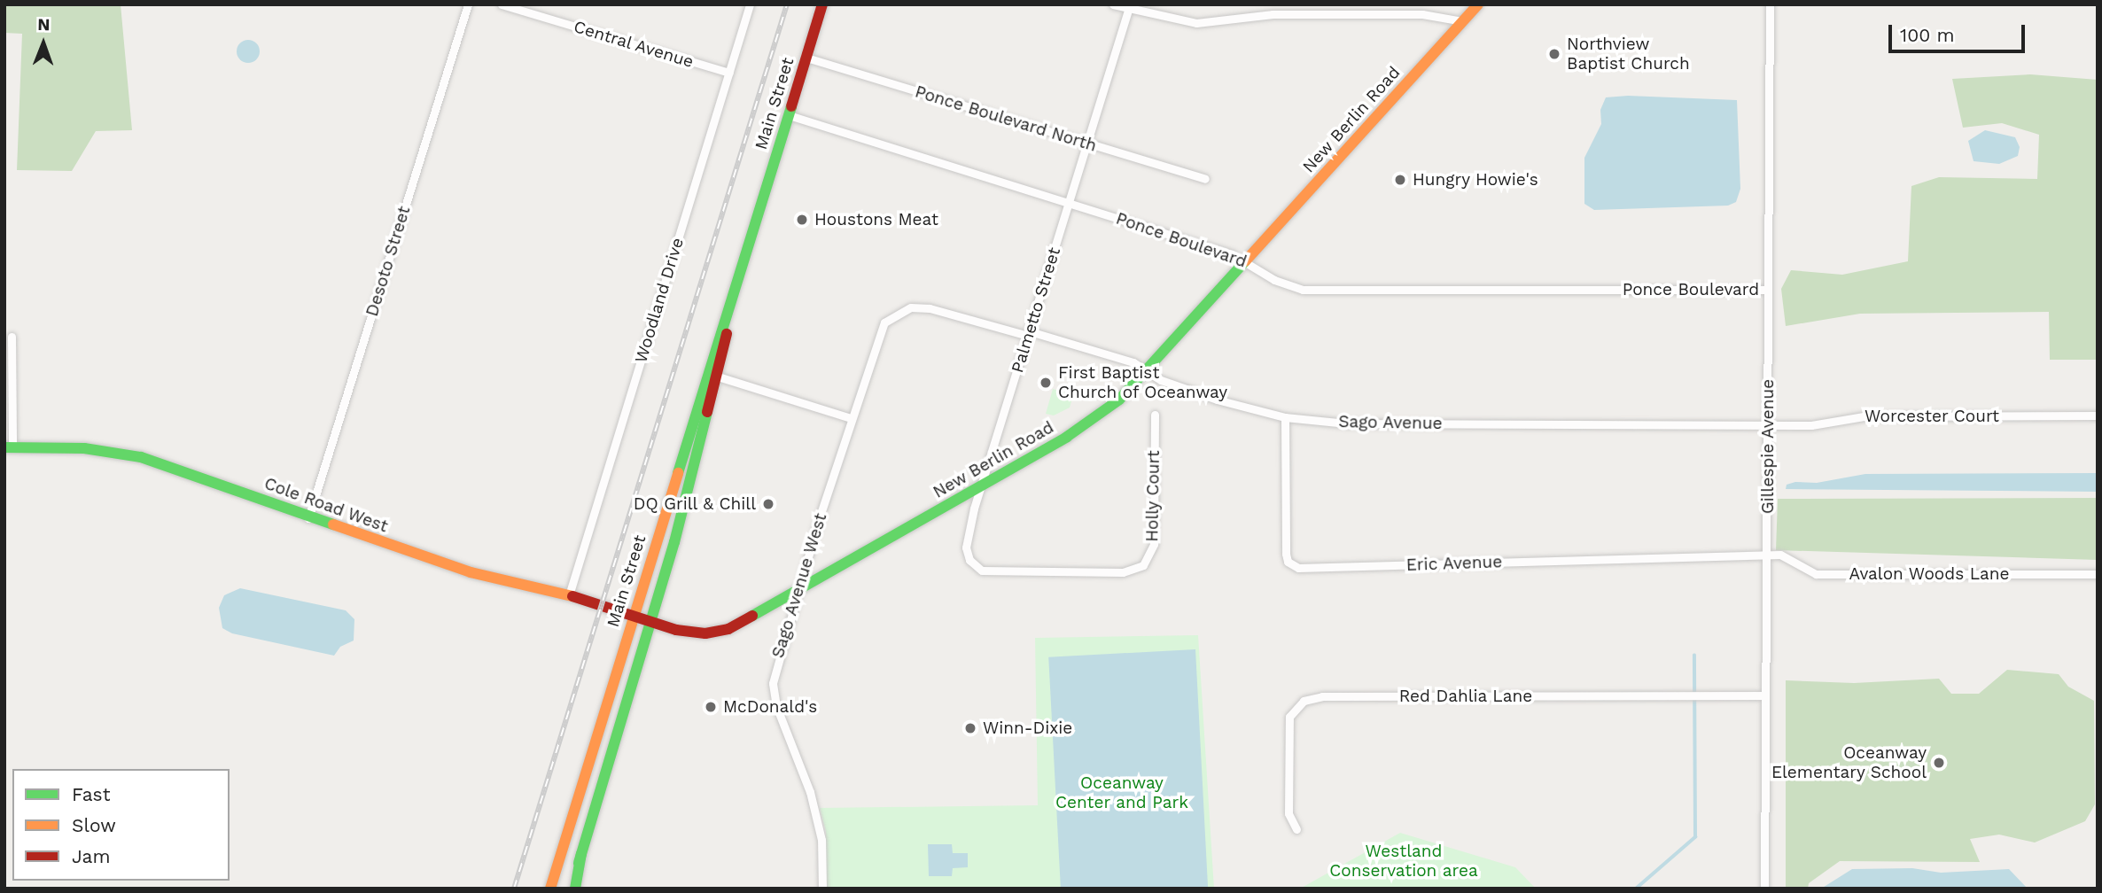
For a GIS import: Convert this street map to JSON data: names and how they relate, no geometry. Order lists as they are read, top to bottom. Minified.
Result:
{"streets":{"main road":["Main Street","New Berlin Road","Cole Road West"],"street":["Central Avenue","Ponce Boulevard North","Ponce Boulevard","Desoto Street","Woodland Drive","Palmetto Street","Worcester Court","Sago Avenue","Gillespie Avenue","Holly Court","Eric Avenue","Avalon Woods Lane","Sago Avenue West","Red Dahlia Lane"]},"crossings":[["Central Avenue","Woodland Drive"],["Main Street","Ponce Boulevard North"],["Main Street","New Berlin Road"],["Main Street","Ponce Boulevard"],["Main Street","Cole Road West"],["Ponce Boulevard North","Palmetto Street"],["New Berlin Road","Ponce Boulevard"],["New Berlin Road","Palmetto Street"],["New Berlin Road","Sago Avenue"],["New Berlin Road","Cole Road West"],["New Berlin Road","Sago Avenue West"],["Ponce Boulevard","Palmetto Street"],["Ponce Boulevard","Gillespie Avenue"],["Desoto Street","Cole Road West"],["Woodland Drive","Cole Road West"],["Palmetto Street","Sago Avenue"],["Palmetto Street","Holly Court"],["Worcester Court","Sago Avenue"],["Worcester Court","Gillespie Avenue"],["Sago Avenue","Gillespie Avenue"],["Sago Avenue","Eric Avenue"],["Sago Avenue","Sago Avenue West"],["Gillespie Avenue","Eric Avenue"],["Gillespie Avenue","Avalon Woods Lane"],["Gillespie Avenue","Red Dahlia Lane"],["Eric Avenue","Avalon Woods Lane"]],"parks":["Oceanway Center and Park","Westland Conservation area"],"places":["Northview Baptist Church","Hungry Howie's","Houstons Meat","First Baptist Church of Oceanway","DQ Grill & Chill","McDonald's","Winn-Dixie","Oceanway Elementary School"],"legend":["Fast","Slow","Jam"],"scale_bar":"100 m","north":"top"}
